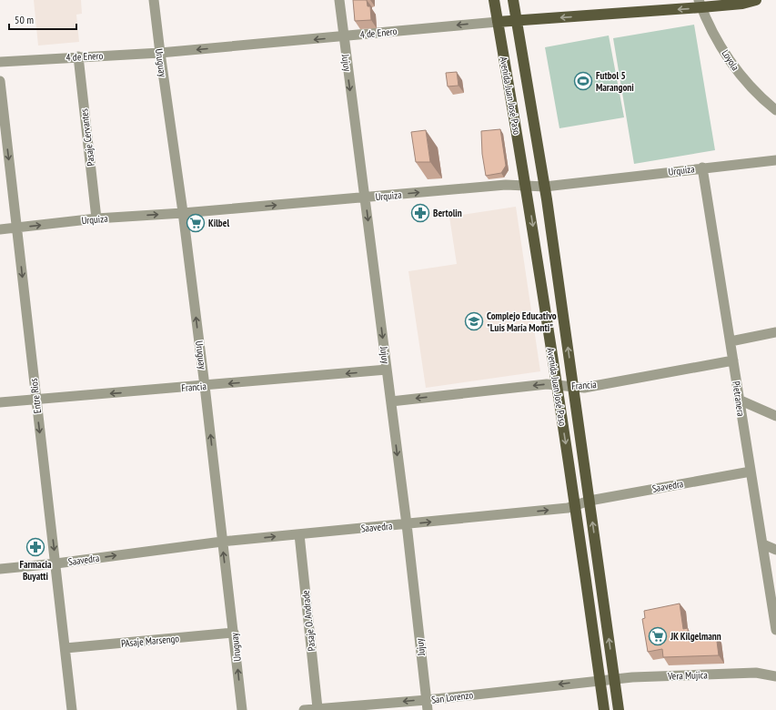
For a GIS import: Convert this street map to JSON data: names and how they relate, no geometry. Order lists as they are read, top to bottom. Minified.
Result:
{"streets":{"main road":["4 de Enero","Avenida Juan José Paso"],"street":["Loyola","Uruguay","Jujuy","Pasaje Cervantes","Urquiza","Francia","Entre Ríos","Pietranera","Saavedra","Pasaje O. Andrade","PAsaje Marsengo","Vera Mujica","San Lorenzo"]},"crossings":[["4 de Enero","Loyola"],["4 de Enero","Uruguay"],["4 de Enero","Jujuy"],["4 de Enero","Avenida Juan José Paso"],["4 de Enero","Pasaje Cervantes"],["Uruguay","Urquiza"],["Uruguay","Francia"],["Uruguay","Saavedra"],["Uruguay","PAsaje Marsengo"],["Jujuy","Urquiza"],["Jujuy","Francia"],["Jujuy","Saavedra"],["Jujuy","San Lorenzo"],["Avenida Juan José Paso","Urquiza"],["Avenida Juan José Paso","Francia"],["Avenida Juan José Paso","Saavedra"],["Avenida Juan José Paso","Vera Mujica"],["Avenida Juan José Paso","San Lorenzo"],["Pasaje Cervantes","Urquiza"],["Urquiza","Entre Ríos"],["Urquiza","Pietranera"],["Francia","Entre Ríos"],["Francia","Pietranera"],["Entre Ríos","Saavedra"],["Entre Ríos","PAsaje Marsengo"],["Pietranera","Saavedra"],["Saavedra","Pasaje O. Andrade"],["Pasaje O. Andrade","San Lorenzo"],["Vera Mujica","San Lorenzo"]],"one_way":["4 de Enero","Uruguay","Jujuy","Urquiza","Francia","Entre Ríos","Saavedra","San Lorenzo"],"places":{"sports":["Futbol 5 Marangoni"],"pharmacy":["Bertolin","Farmacia Buyatti"],"supermarket":["Kilbel","JK Kilgelmann"],"school or university":["Complejo Educativo \"Luis María Monti\""]},"scale_bar":"50 m"}
